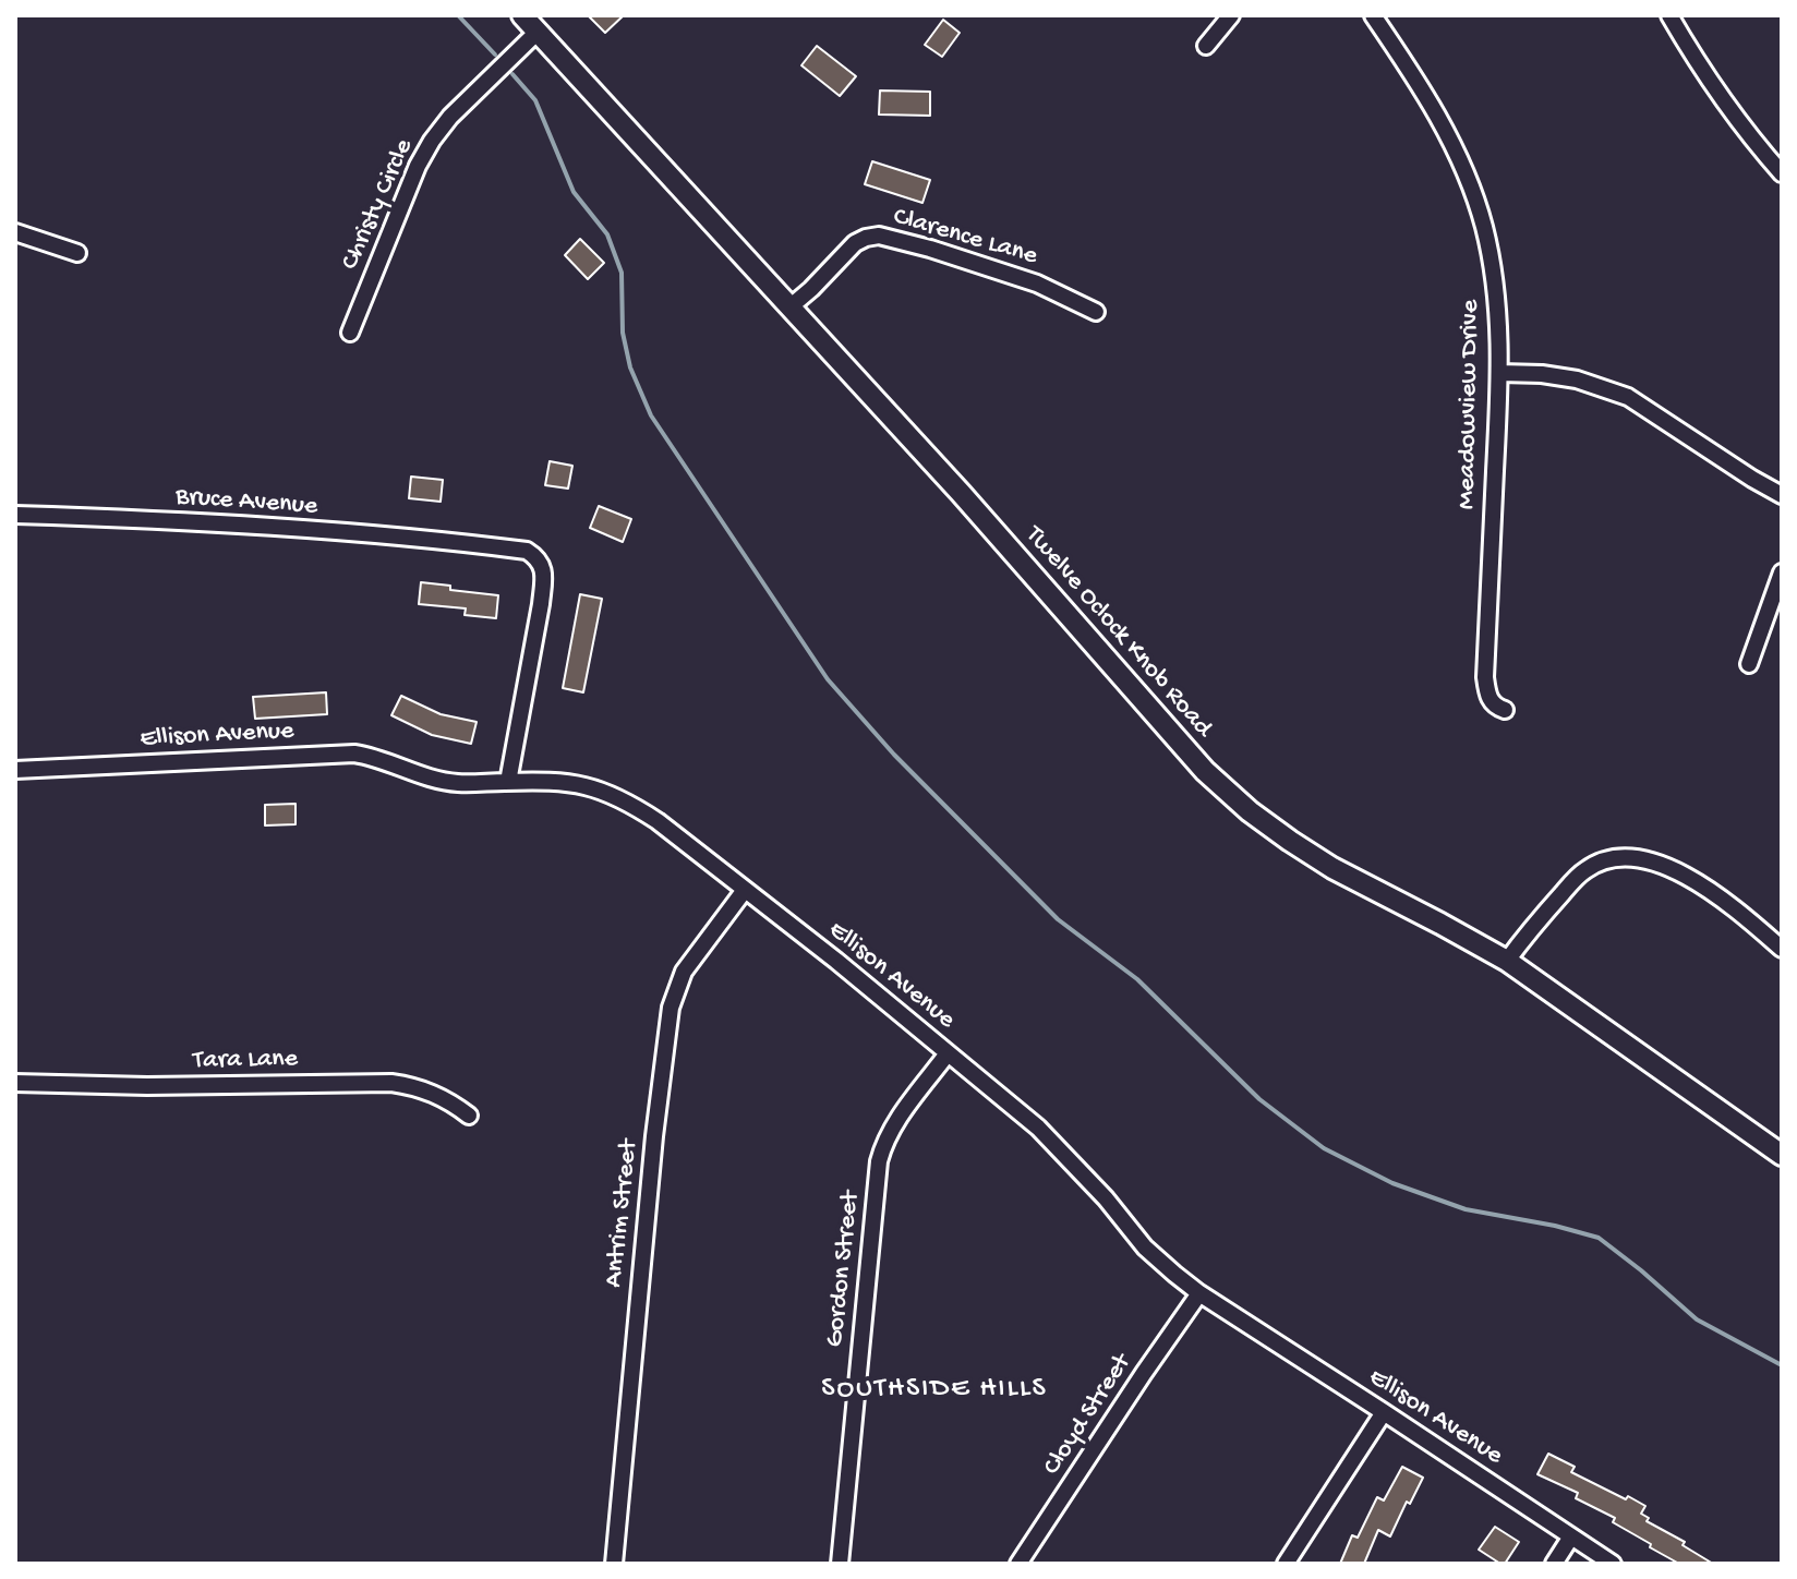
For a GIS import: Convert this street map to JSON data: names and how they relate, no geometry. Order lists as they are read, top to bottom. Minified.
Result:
{"streets":{"street":["Christy Circle","Clarence Lane","Meadowview Drive","Bruce Avenue","Twelve Oclock Knob Road","Ellison Avenue","Tara Lane","Antrim Street","Gordon Street","Cloyd Street"]},"crossings":[["Christy Circle","Twelve Oclock Knob Road"],["Clarence Lane","Twelve Oclock Knob Road"],["Bruce Avenue","Ellison Avenue"],["Ellison Avenue","Antrim Street"],["Ellison Avenue","Gordon Street"],["Ellison Avenue","Cloyd Street"]],"districts":["SOUTHSIDE HILLS"]}
